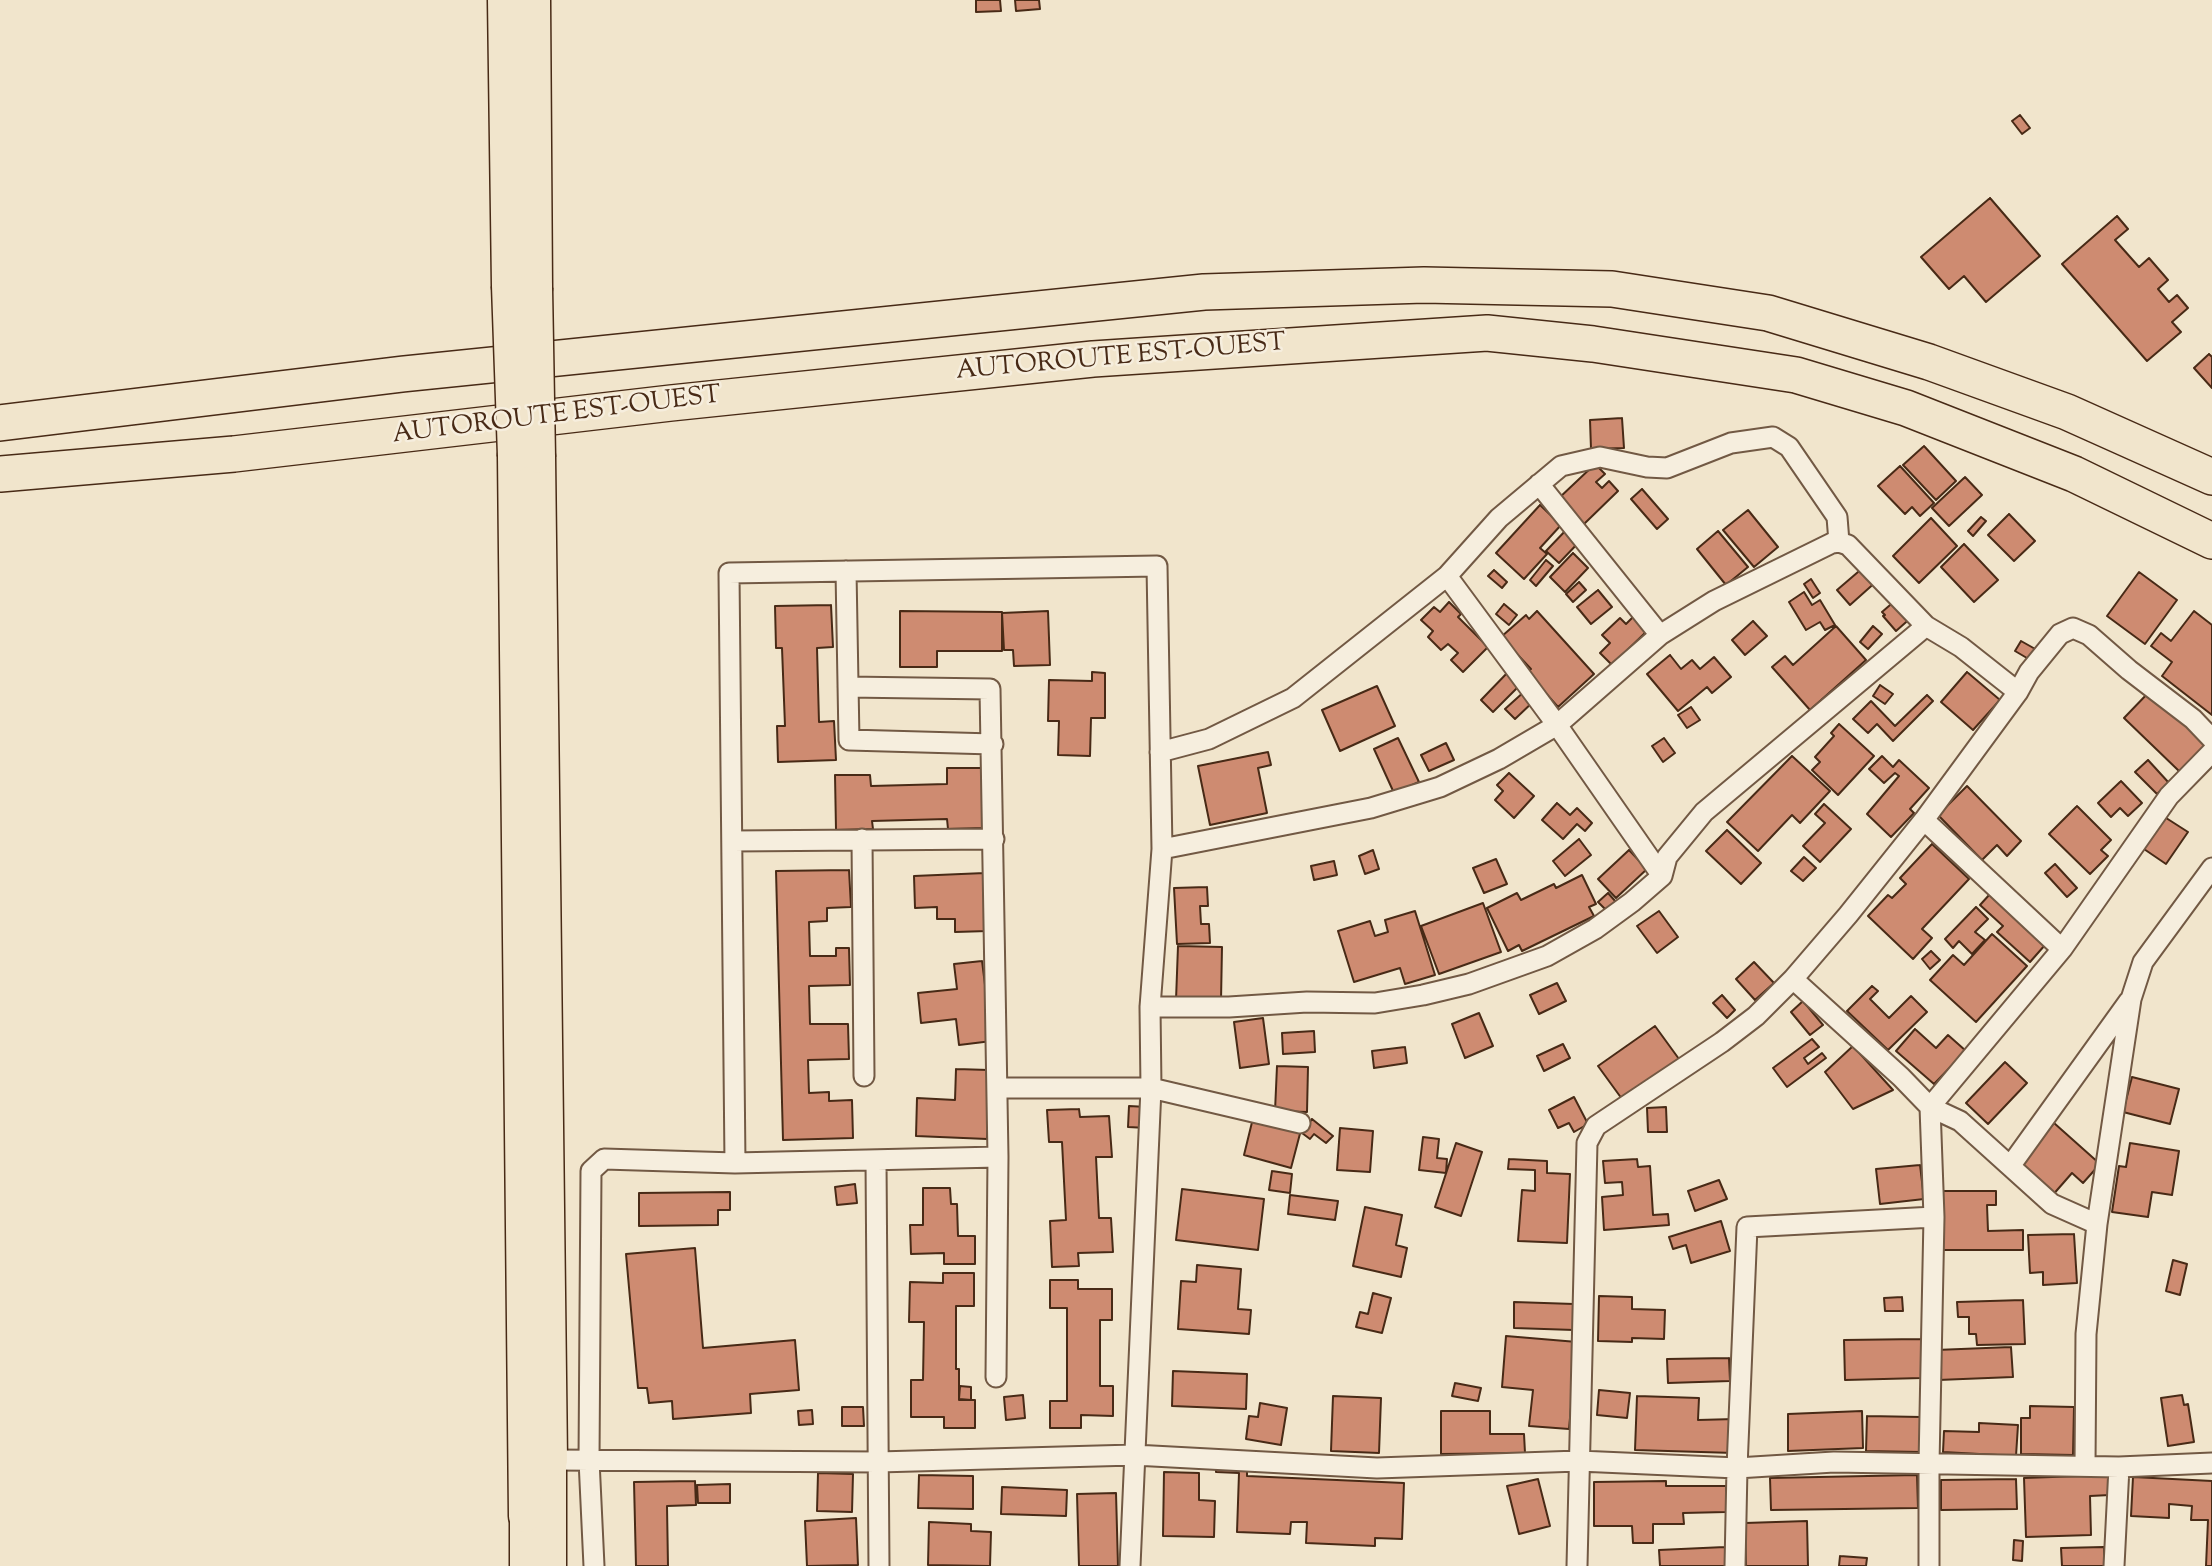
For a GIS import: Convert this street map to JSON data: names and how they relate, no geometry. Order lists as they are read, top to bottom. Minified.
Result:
{"streets":{"highway":["AUTOROUTE EST-OUEST"]}}
